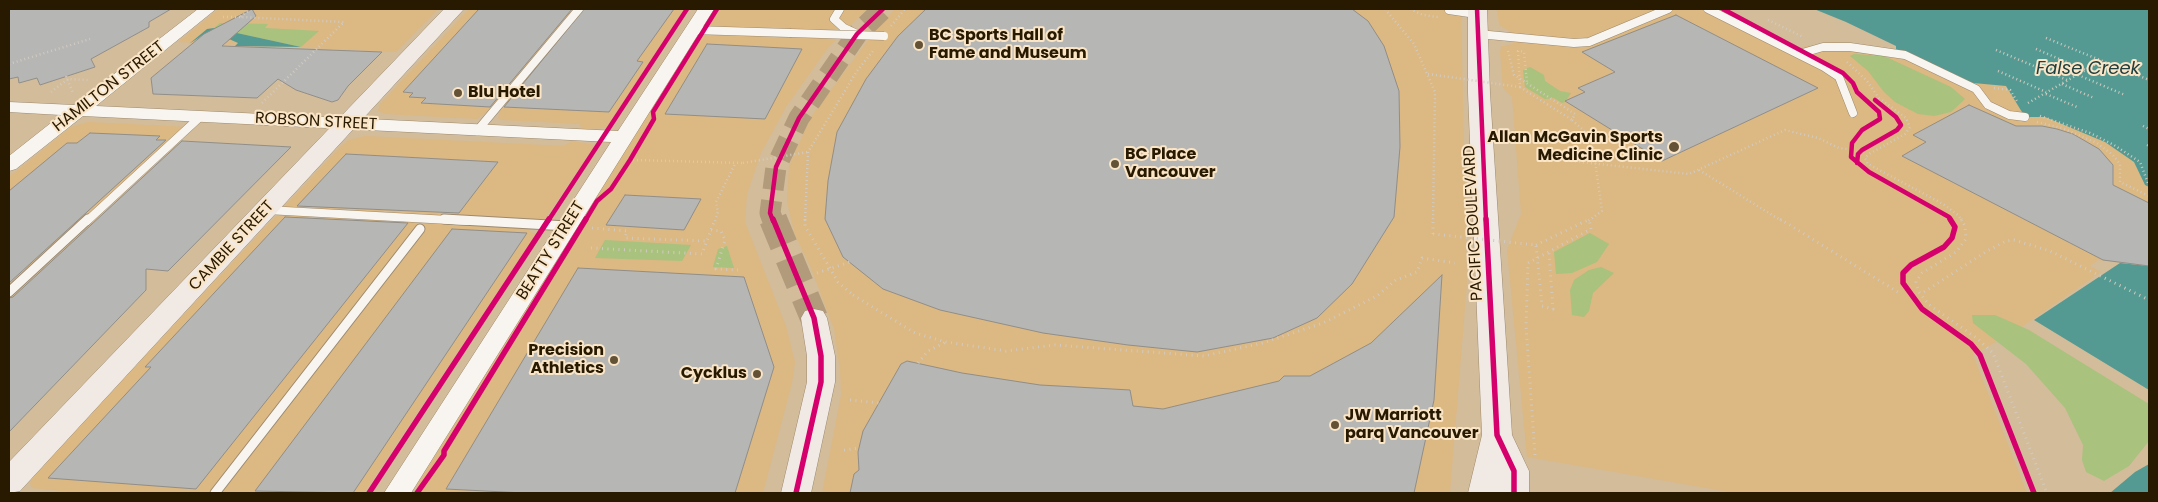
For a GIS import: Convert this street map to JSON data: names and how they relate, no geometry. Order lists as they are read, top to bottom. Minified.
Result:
{"streets":{"main road":["PACIFIC BOULEVARD","CAMBIE STREET"],"street":["HAMILTON STREET","ROBSON STREET","BEATTY STREET"]},"crossings":[["HAMILTON STREET","ROBSON STREET"],["ROBSON STREET","CAMBIE STREET"],["ROBSON STREET","BEATTY STREET"]],"water":["False Creek"],"places":["BC Sports Hall of Fame and Museum","Blu Hotel","Allan McGavin Sports Medicine Clinic","BC Place Vancouver","Precision Athletics","Cycklus","JW Marriott parq Vancouver"]}
